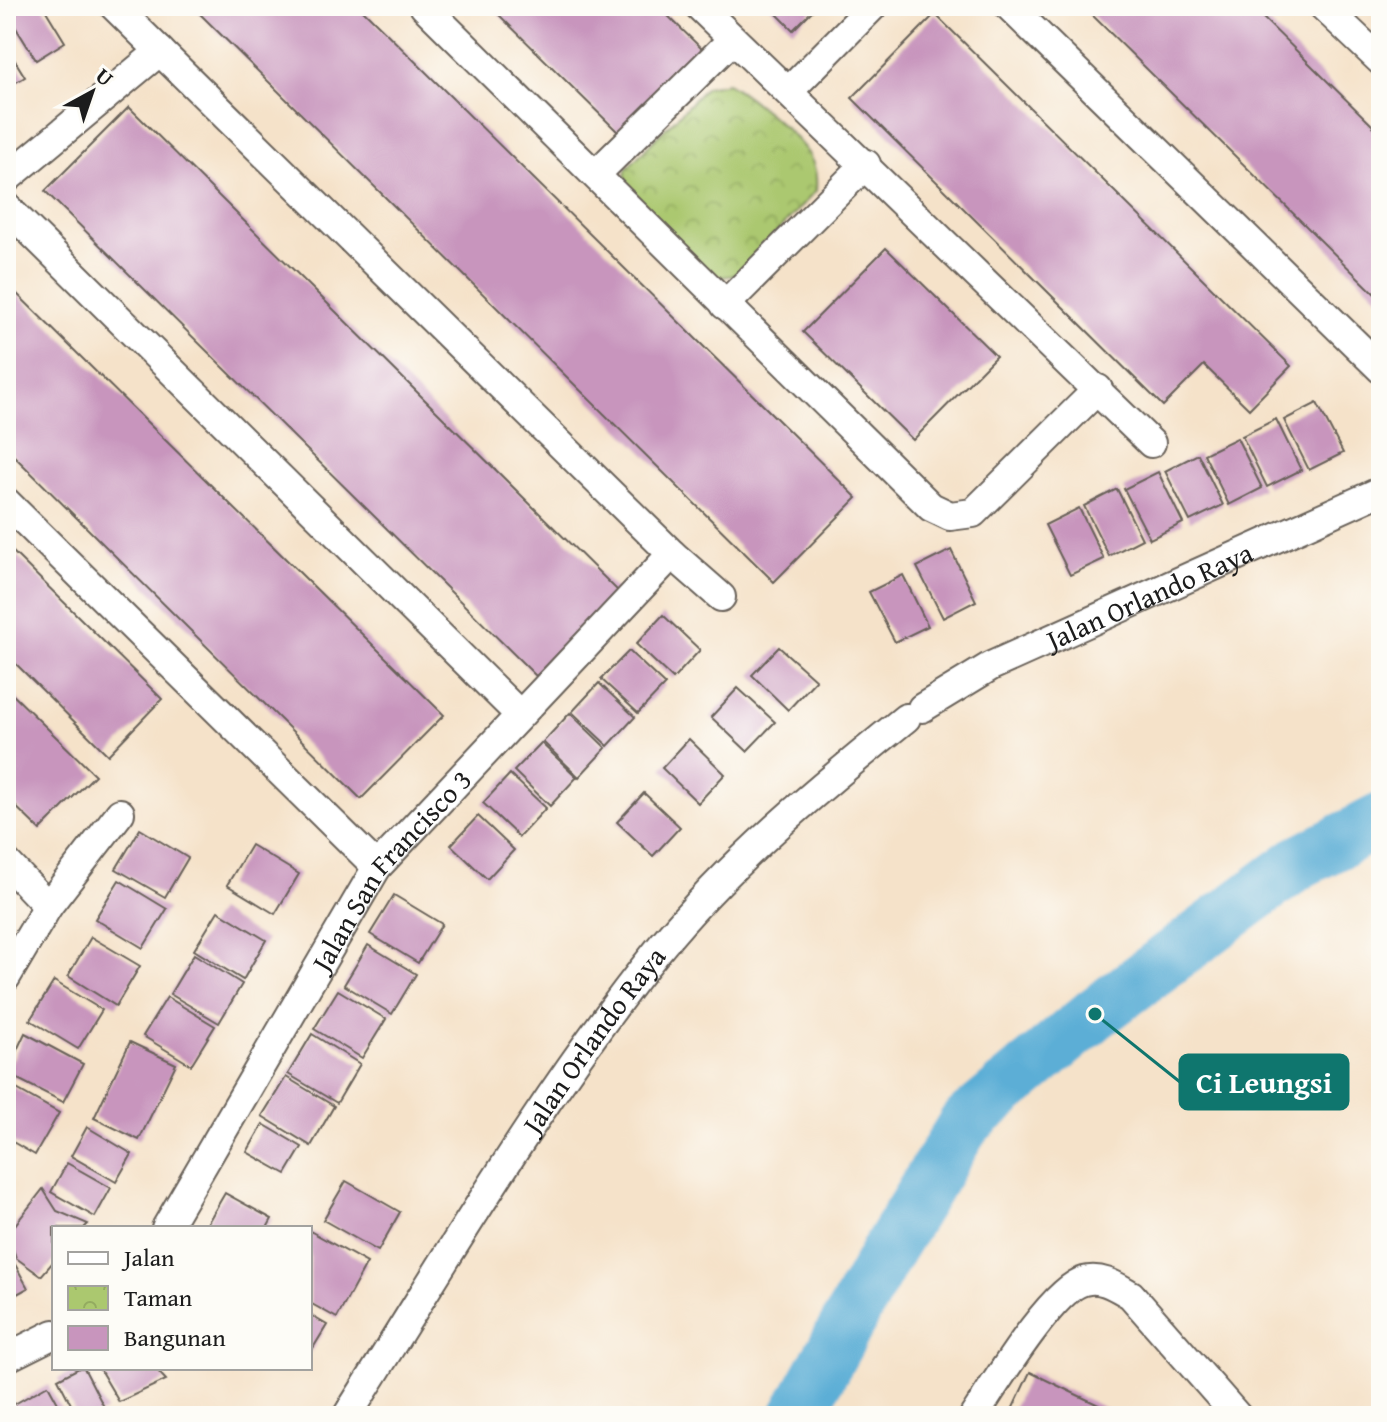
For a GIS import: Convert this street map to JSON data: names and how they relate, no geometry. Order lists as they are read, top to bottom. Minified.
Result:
{"streets":{"street":["Jalan Orlando Raya","Jalan San Francisco 3"]},"places":["Ci Leungsi"],"legend":["Jalan","Taman","Bangunan"],"north":"top right"}
